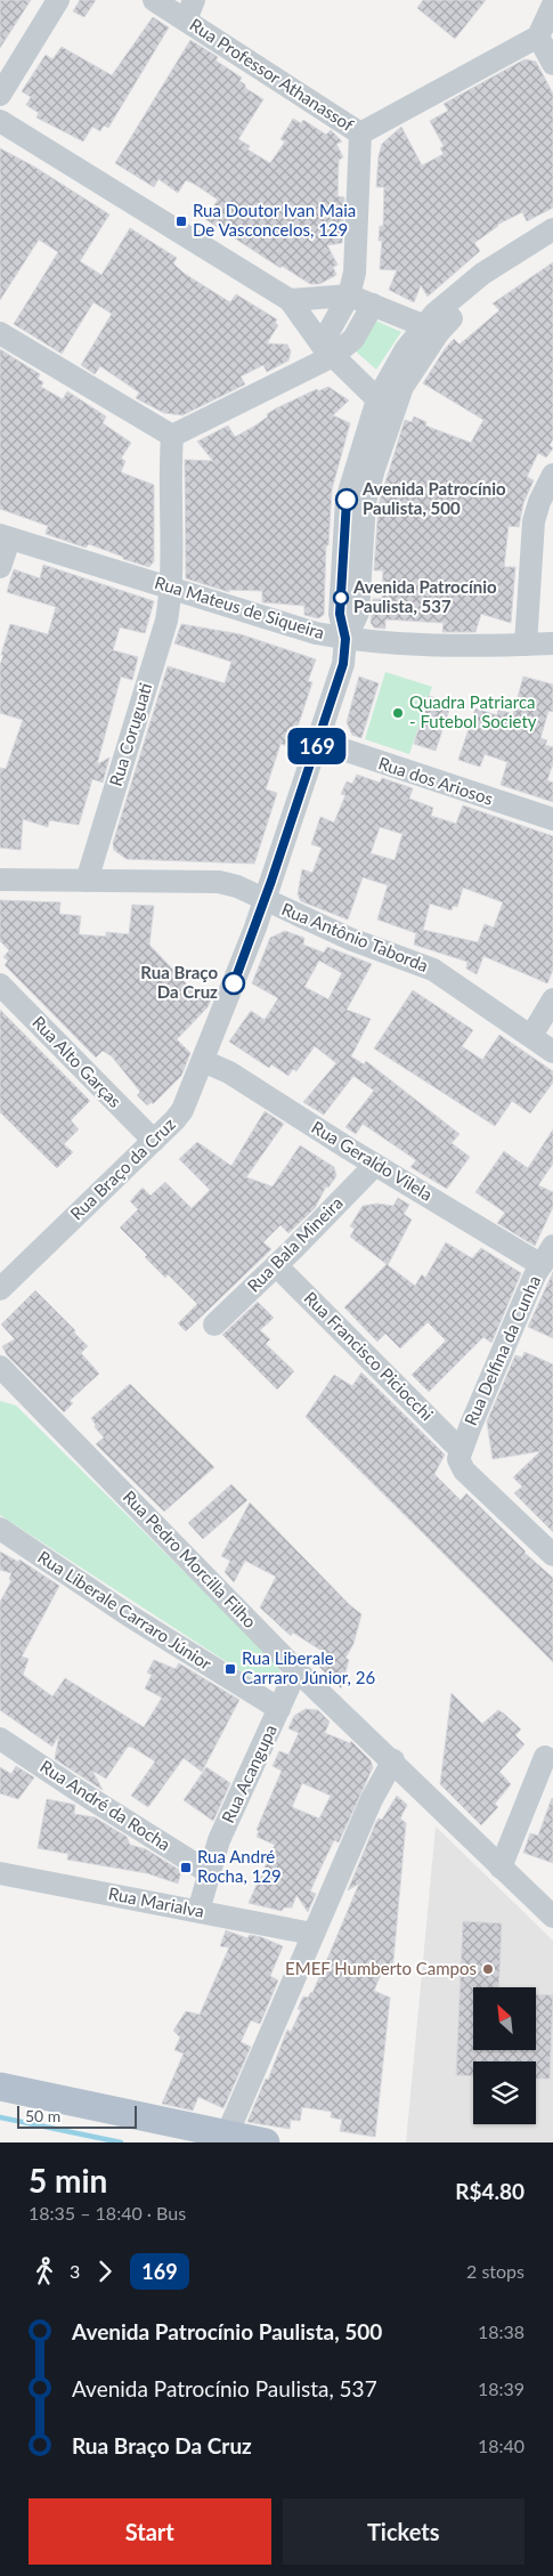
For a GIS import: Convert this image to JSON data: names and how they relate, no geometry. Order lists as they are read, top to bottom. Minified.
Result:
{"streets":{"street":["Rua Professor Athanassof","Rua Mateus de Siqueira","Rua Coruguati","Rua dos Ariosos","Rua Antônio Taborda","Rua Alto Garças","Rua Geraldo Vilela","Rua Braço da Cruz","Rua Bala Mineira","Rua Delfina da Cunha","Rua Francisco Piciocchi","Rua Pedro Morcilla Filho","Rua Liberale Carraro Júnior","Rua Acangupa","Rua André da Rocha","Rua Marialva"]},"crossings":[["Rua Mateus de Siqueira","Rua Coruguati"],["Rua Mateus de Siqueira","Rua Braço da Cruz"],["Rua Coruguati","Rua Antônio Taborda"],["Rua dos Ariosos","Rua Braço da Cruz"],["Rua Antônio Taborda","Rua Braço da Cruz"],["Rua Alto Garças","Rua Braço da Cruz"],["Rua Geraldo Vilela","Rua Braço da Cruz"],["Rua Geraldo Vilela","Rua Bala Mineira"],["Rua Geraldo Vilela","Rua Delfina da Cunha"],["Rua Bala Mineira","Rua Francisco Piciocchi"],["Rua Delfina da Cunha","Rua Francisco Piciocchi"],["Rua Pedro Morcilla Filho","Rua Acangupa"],["Rua Liberale Carraro Júnior","Rua Acangupa"],["Rua Acangupa","Rua André da Rocha"],["Rua Acangupa","Rua Marialva"]],"places":{"transit":["Rua Doutor Ivan Maia De Vasconcelos, 129","Rua Liberale Carraro Júnior, 26","Rua André Rocha, 129"],"other":["Avenida Patrocínio Paulista, 500","Avenida Patrocínio Paulista, 537","Quadra Patriarca - Futebol Society","Rua Braço Da Cruz","EMEF Humberto Campos"]},"lines":["bus line 169"],"scale_bar":"50 m","north":"top left","page":{"on_map":"169","scale":"50 m","heading":["5 min","18:35 – 18:40 · Bus","R$4.80"],"legs":["3","169","2 stops"],"list":[{"name":"Avenida Patrocínio Paulista, 500","value":"18:38"},{"name":"Avenida Patrocínio Paulista, 537","value":"18:39"},{"name":"Rua Braço Da Cruz","value":"18:40"}],"buttons":["Start","Tickets"]}}
